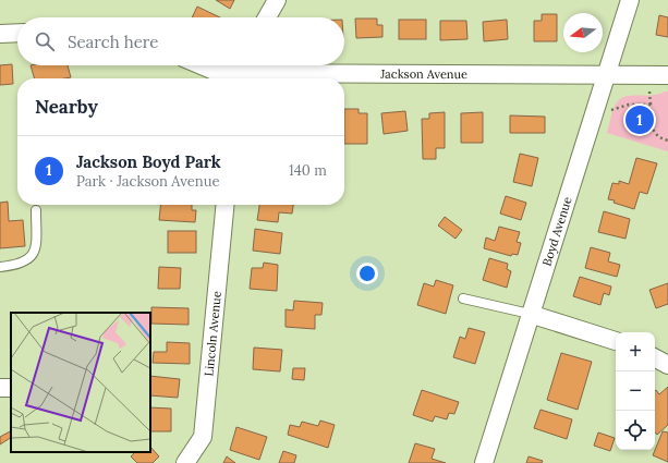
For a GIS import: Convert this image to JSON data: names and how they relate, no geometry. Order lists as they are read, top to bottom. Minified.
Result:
{"streets":{"street":["Jackson Avenue","Boyd Avenue","Lincoln Avenue"]},"crossings":[["Jackson Avenue","Boyd Avenue"]],"north":"left","page":{"search":"Search here","heading":"Nearby","pins":"1","list":[{"mark":"1","name":"Jackson Boyd Park","note":"Park · Jackson Avenue","value":"140 m"}],"map_buttons":["+","−"]}}
